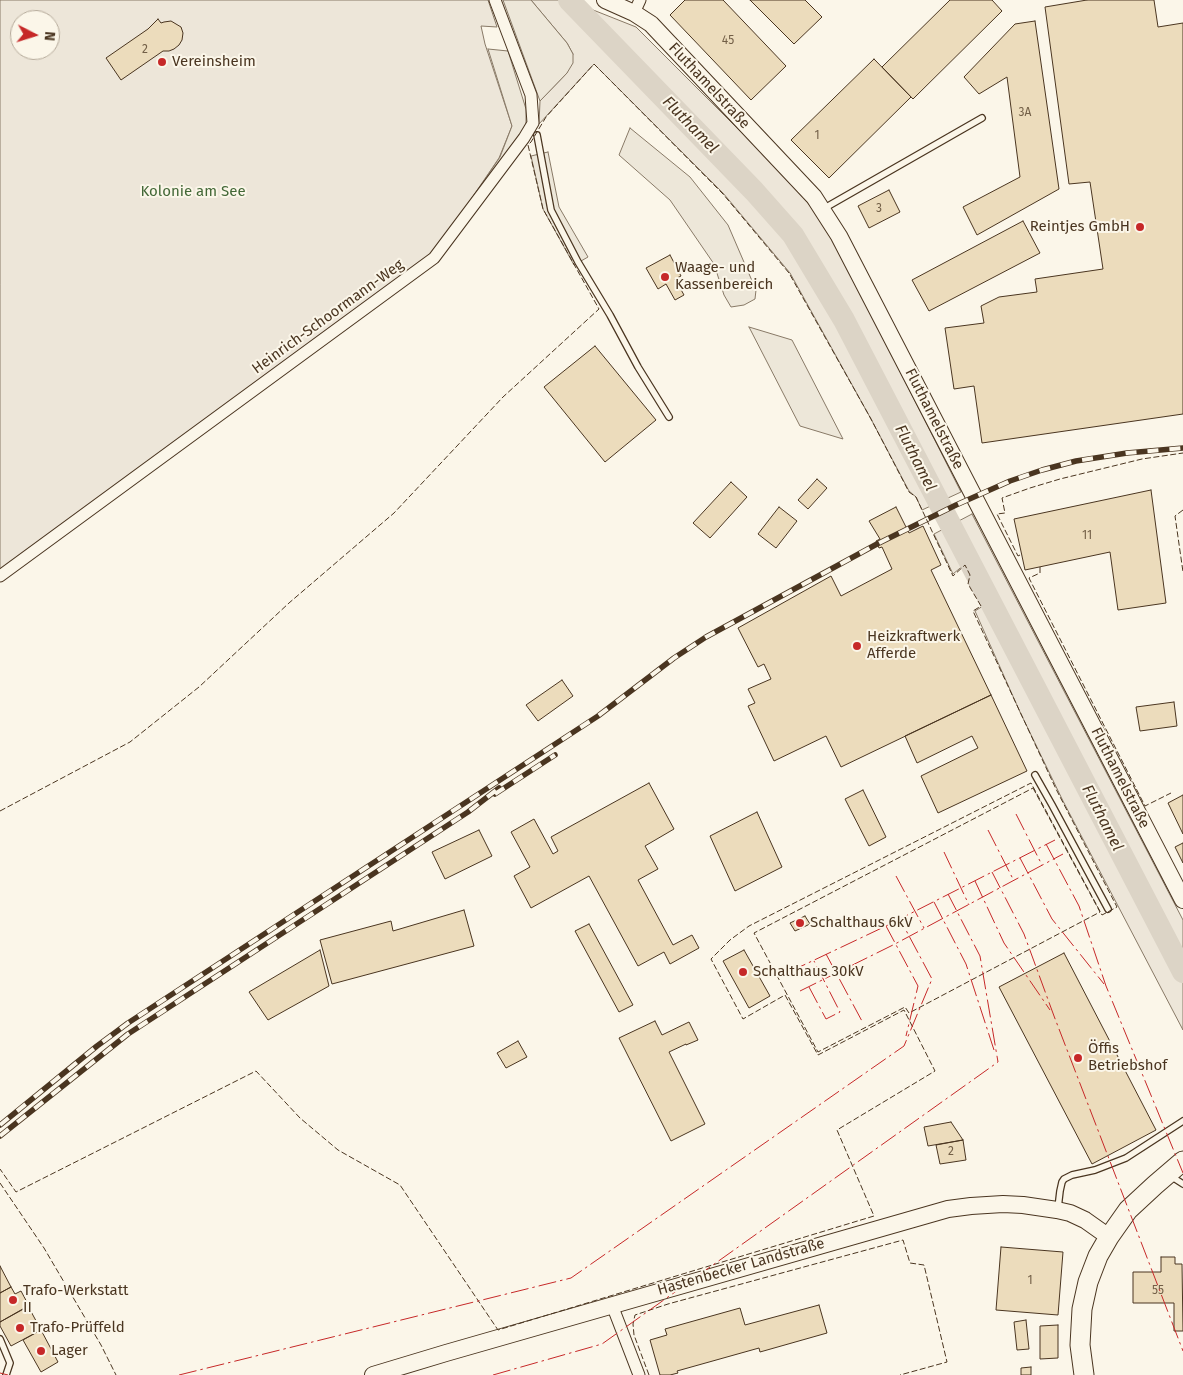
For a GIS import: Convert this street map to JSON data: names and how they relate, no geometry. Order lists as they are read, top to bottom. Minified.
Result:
{"streets":{"main road":["Fluthamelstraße","Hastenbecker Landstraße"],"street":["Heinrich-Schoormann-Weg"]},"water":["Fluthamel"],"parks":["Kolonie am See"],"places":["Vereinsheim","Reintjes GmbH","Waage- und Kassenbereich","Heizkraftwerk Afferde","Schalthaus 6kV","Schalthaus 30kV","Öffis Betriebshof","Trafo-Werkstatt II","Trafo-Prüffeld","Lager"],"house_numbers":["45","2","3A","1","3","11","2","1","55"],"north":"right"}
